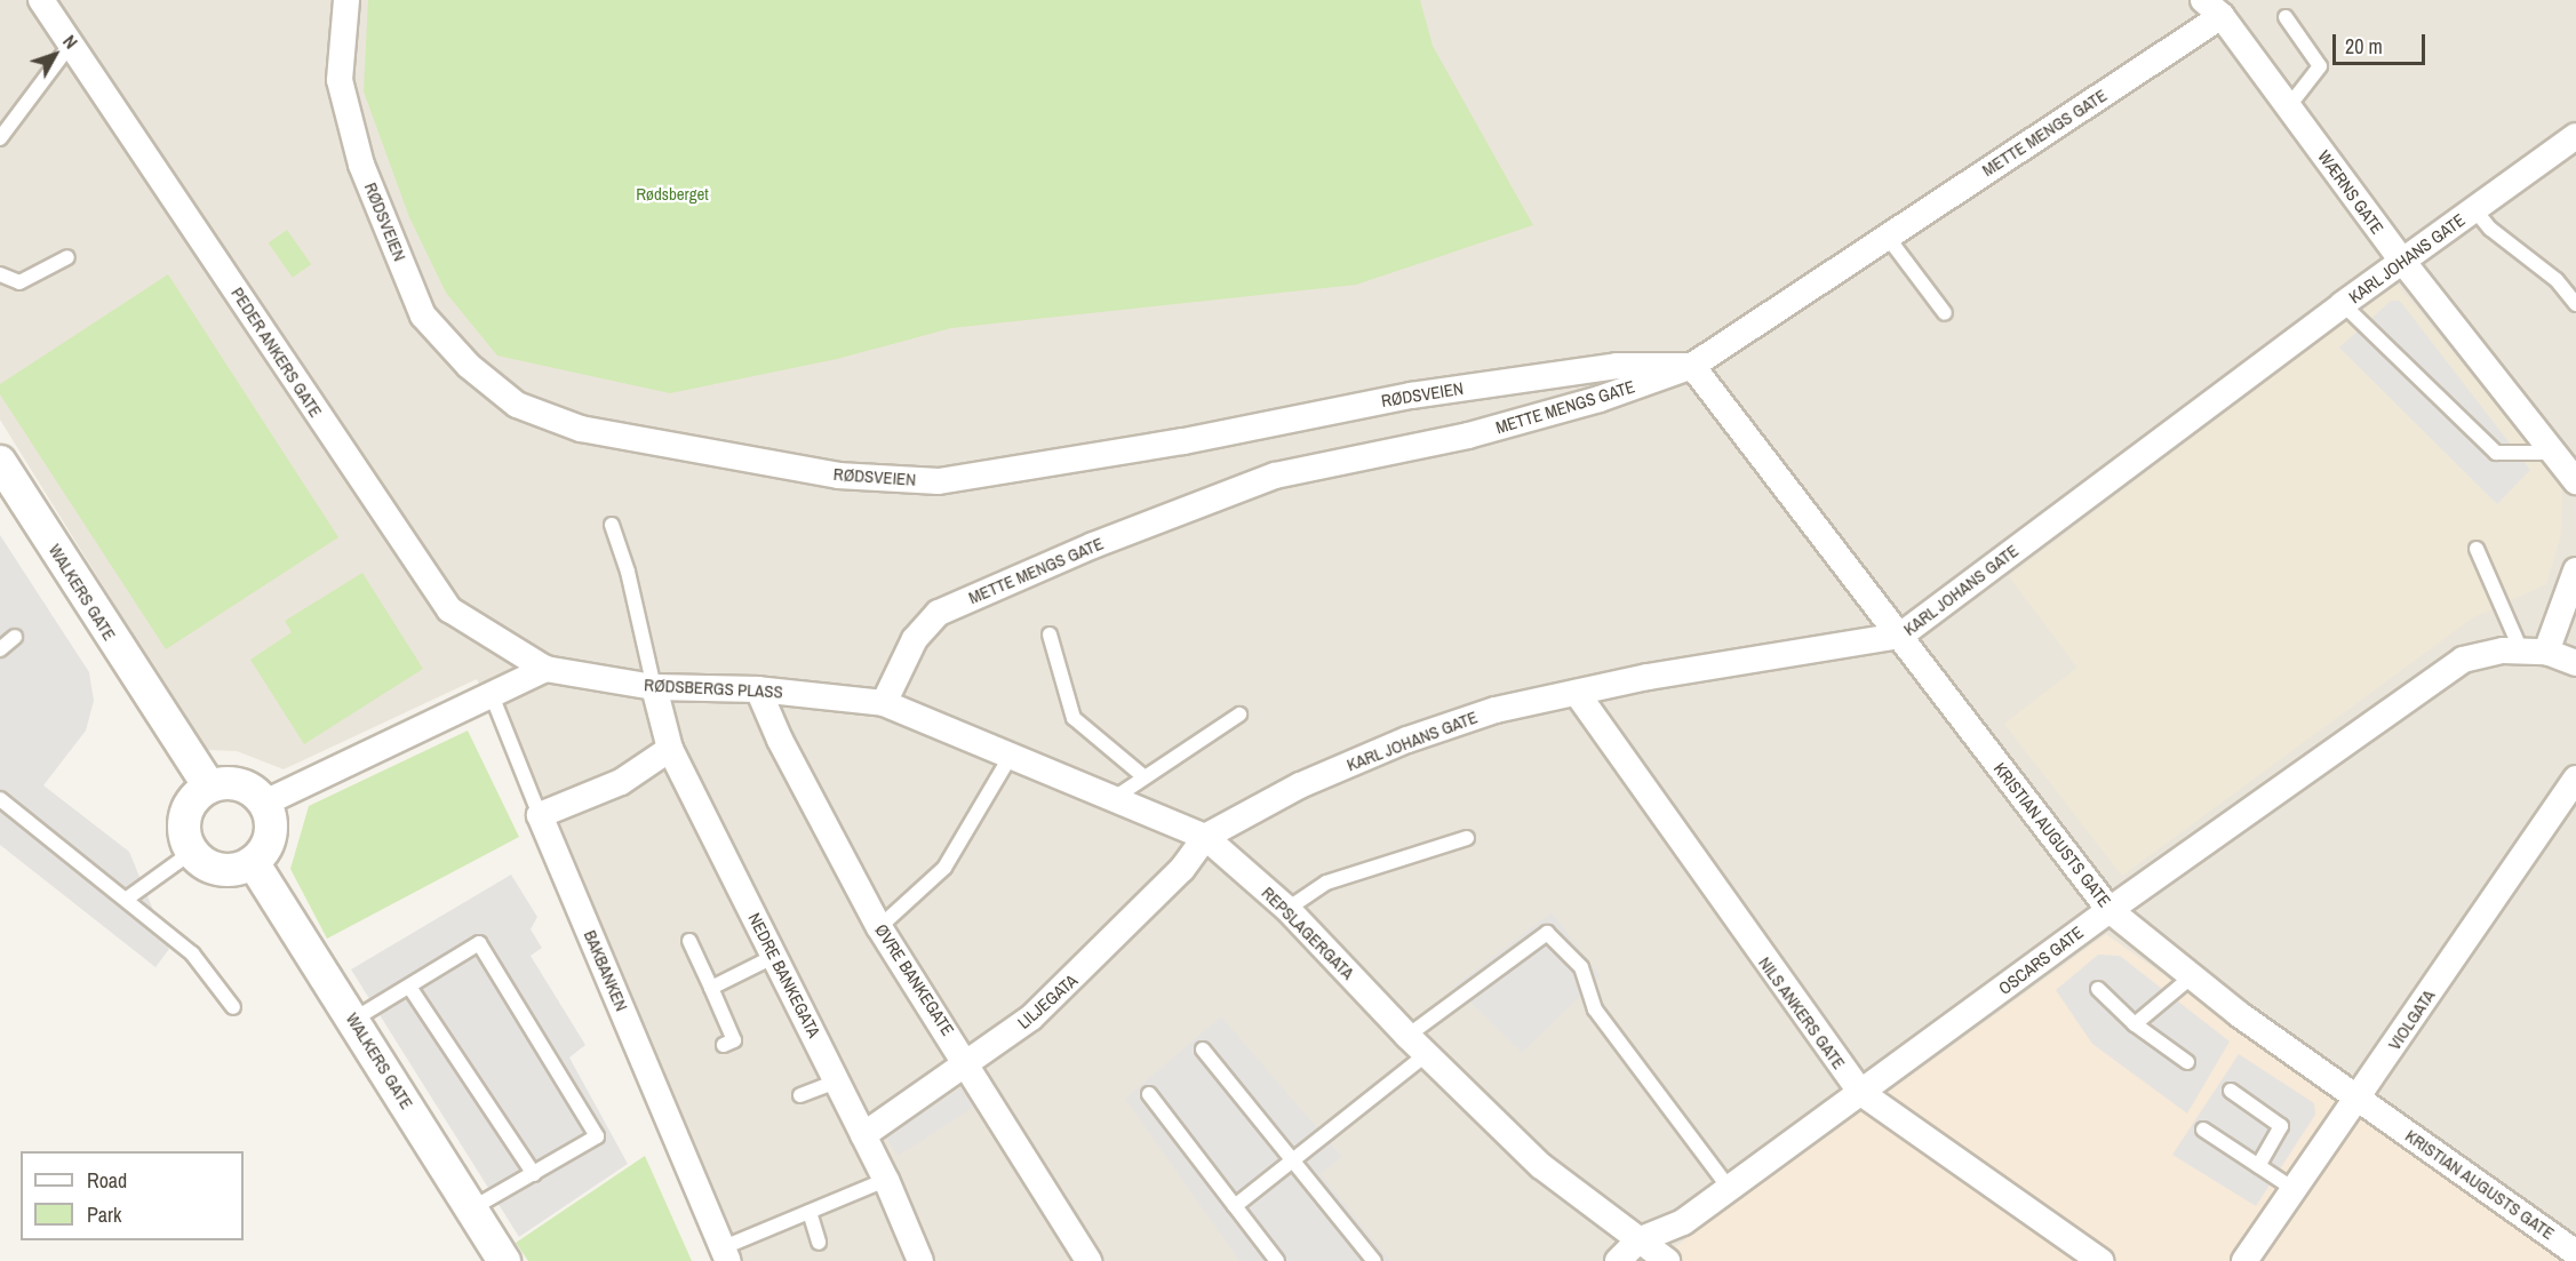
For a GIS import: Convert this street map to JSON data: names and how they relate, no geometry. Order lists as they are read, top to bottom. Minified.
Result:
{"streets":{"street":["METTE MENGS GATE","WÆRNS GATE","RØDSVEIEN","KARL JOHANS GATE","PEDER ANKERS GATE","WALKERS GATE","RØDSBERGS PLASS","KRISTIAN AUGUSTS GATE","REPSLAGERGATA","OSCARS GATE","BAKBANKEN","NEDRE BANKEGATA","ØVRE BANKEGATE","LILJEGATA","NILS ANKERS GATE","VIOLGATA"]},"crossings":[["METTE MENGS GATE","WÆRNS GATE"],["METTE MENGS GATE","RØDSVEIEN"],["METTE MENGS GATE","RØDSBERGS PLASS"],["METTE MENGS GATE","KRISTIAN AUGUSTS GATE"],["METTE MENGS GATE","REPSLAGERGATA"],["WÆRNS GATE","KARL JOHANS GATE"],["RØDSVEIEN","KRISTIAN AUGUSTS GATE"],["KARL JOHANS GATE","KRISTIAN AUGUSTS GATE"],["KARL JOHANS GATE","REPSLAGERGATA"],["KARL JOHANS GATE","LILJEGATA"],["KARL JOHANS GATE","NILS ANKERS GATE"],["PEDER ANKERS GATE","RØDSBERGS PLASS"],["RØDSBERGS PLASS","REPSLAGERGATA"],["RØDSBERGS PLASS","NEDRE BANKEGATA"],["RØDSBERGS PLASS","ØVRE BANKEGATE"],["KRISTIAN AUGUSTS GATE","OSCARS GATE"],["KRISTIAN AUGUSTS GATE","VIOLGATA"],["REPSLAGERGATA","OSCARS GATE"],["REPSLAGERGATA","LILJEGATA"],["OSCARS GATE","NILS ANKERS GATE"],["NEDRE BANKEGATA","LILJEGATA"],["ØVRE BANKEGATE","LILJEGATA"]],"parks":["Rødsberget"],"legend":["Road","Park"],"scale_bar":"20 m","north":"top right"}
